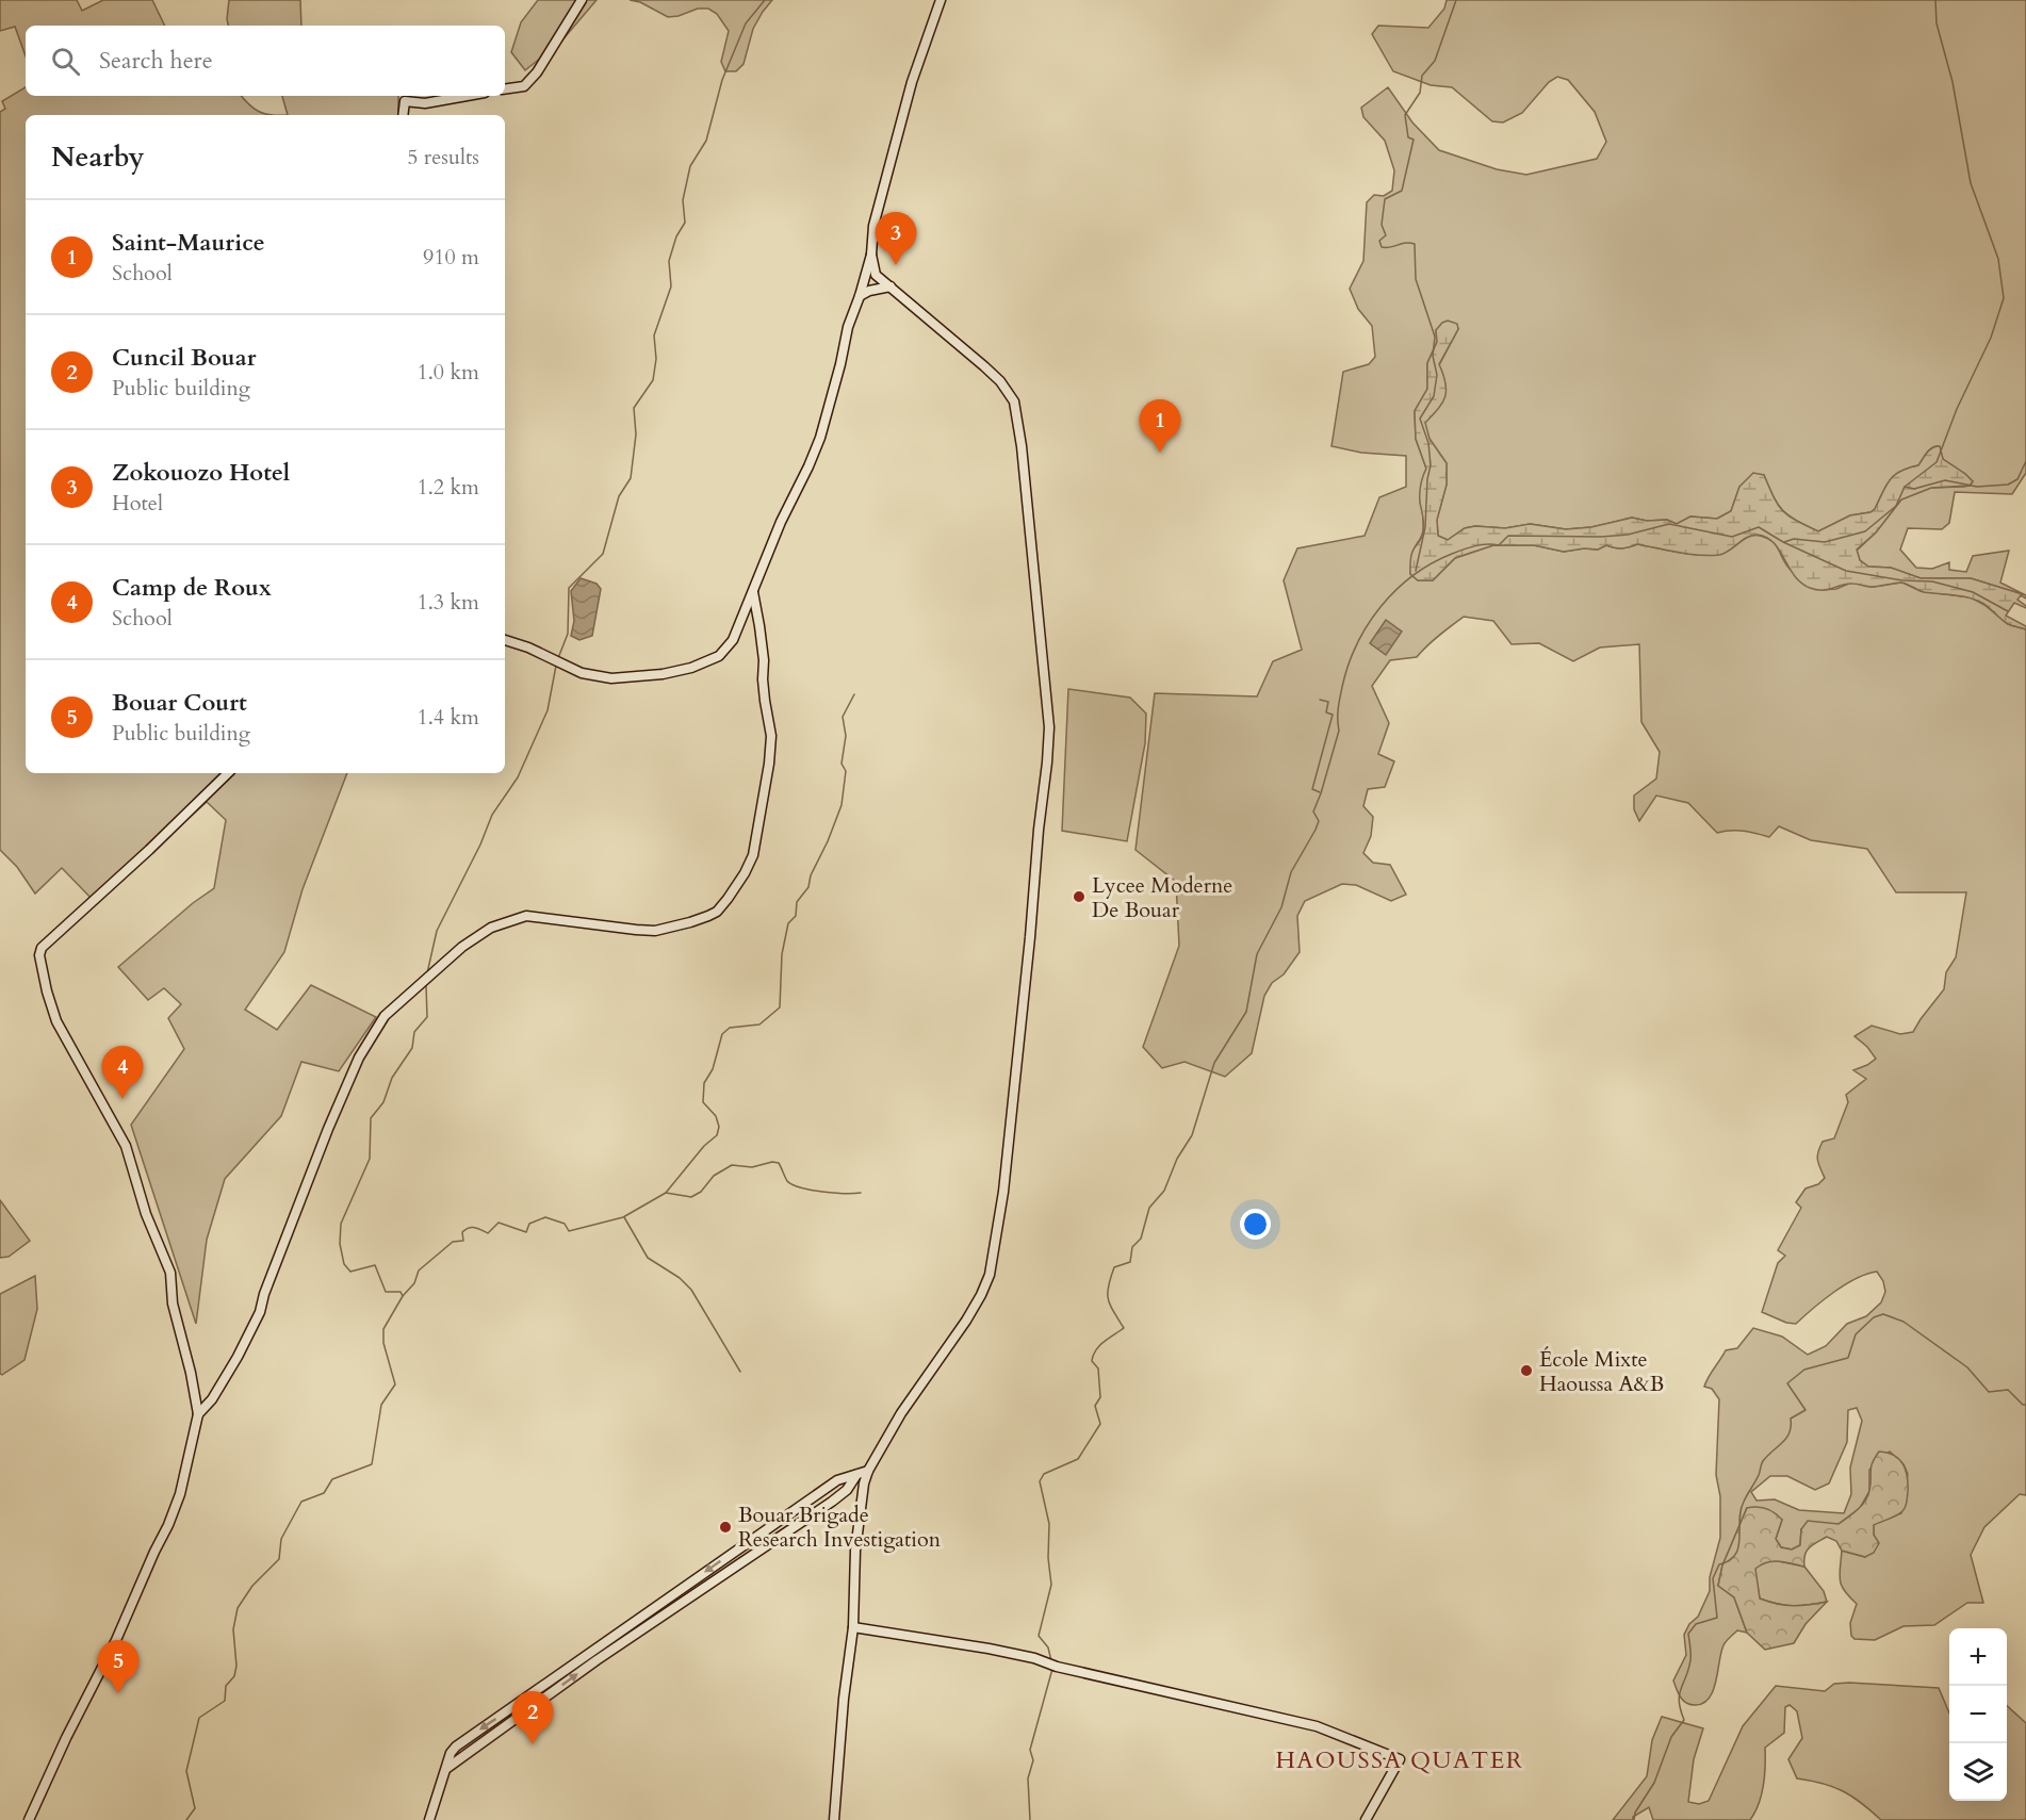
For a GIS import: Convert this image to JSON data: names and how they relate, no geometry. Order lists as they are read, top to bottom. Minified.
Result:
{"districts":["HAOUSSA QUATER"],"places":["Lycee Moderne De Bouar","École Mixte Haoussa A&B","Bouar Brigade Research Investigation"],"page":{"search":"Search here","heading":["Nearby","5 results"],"list":[{"mark":"1","name":"Saint-Maurice","note":"School","value":"910 m"},{"mark":"2","name":"Cuncil Bouar","note":"Public building","value":"1.0 km"},{"mark":"3","name":"Zokouozo Hotel","note":"Hotel","value":"1.2 km"},{"mark":"4","name":"Camp de Roux","note":"School","value":"1.3 km"},{"mark":"5","name":"Bouar Court","note":"Public building","value":"1.4 km"}],"pins":["3","1","4","5","2"],"map_buttons":["+","−"]}}
